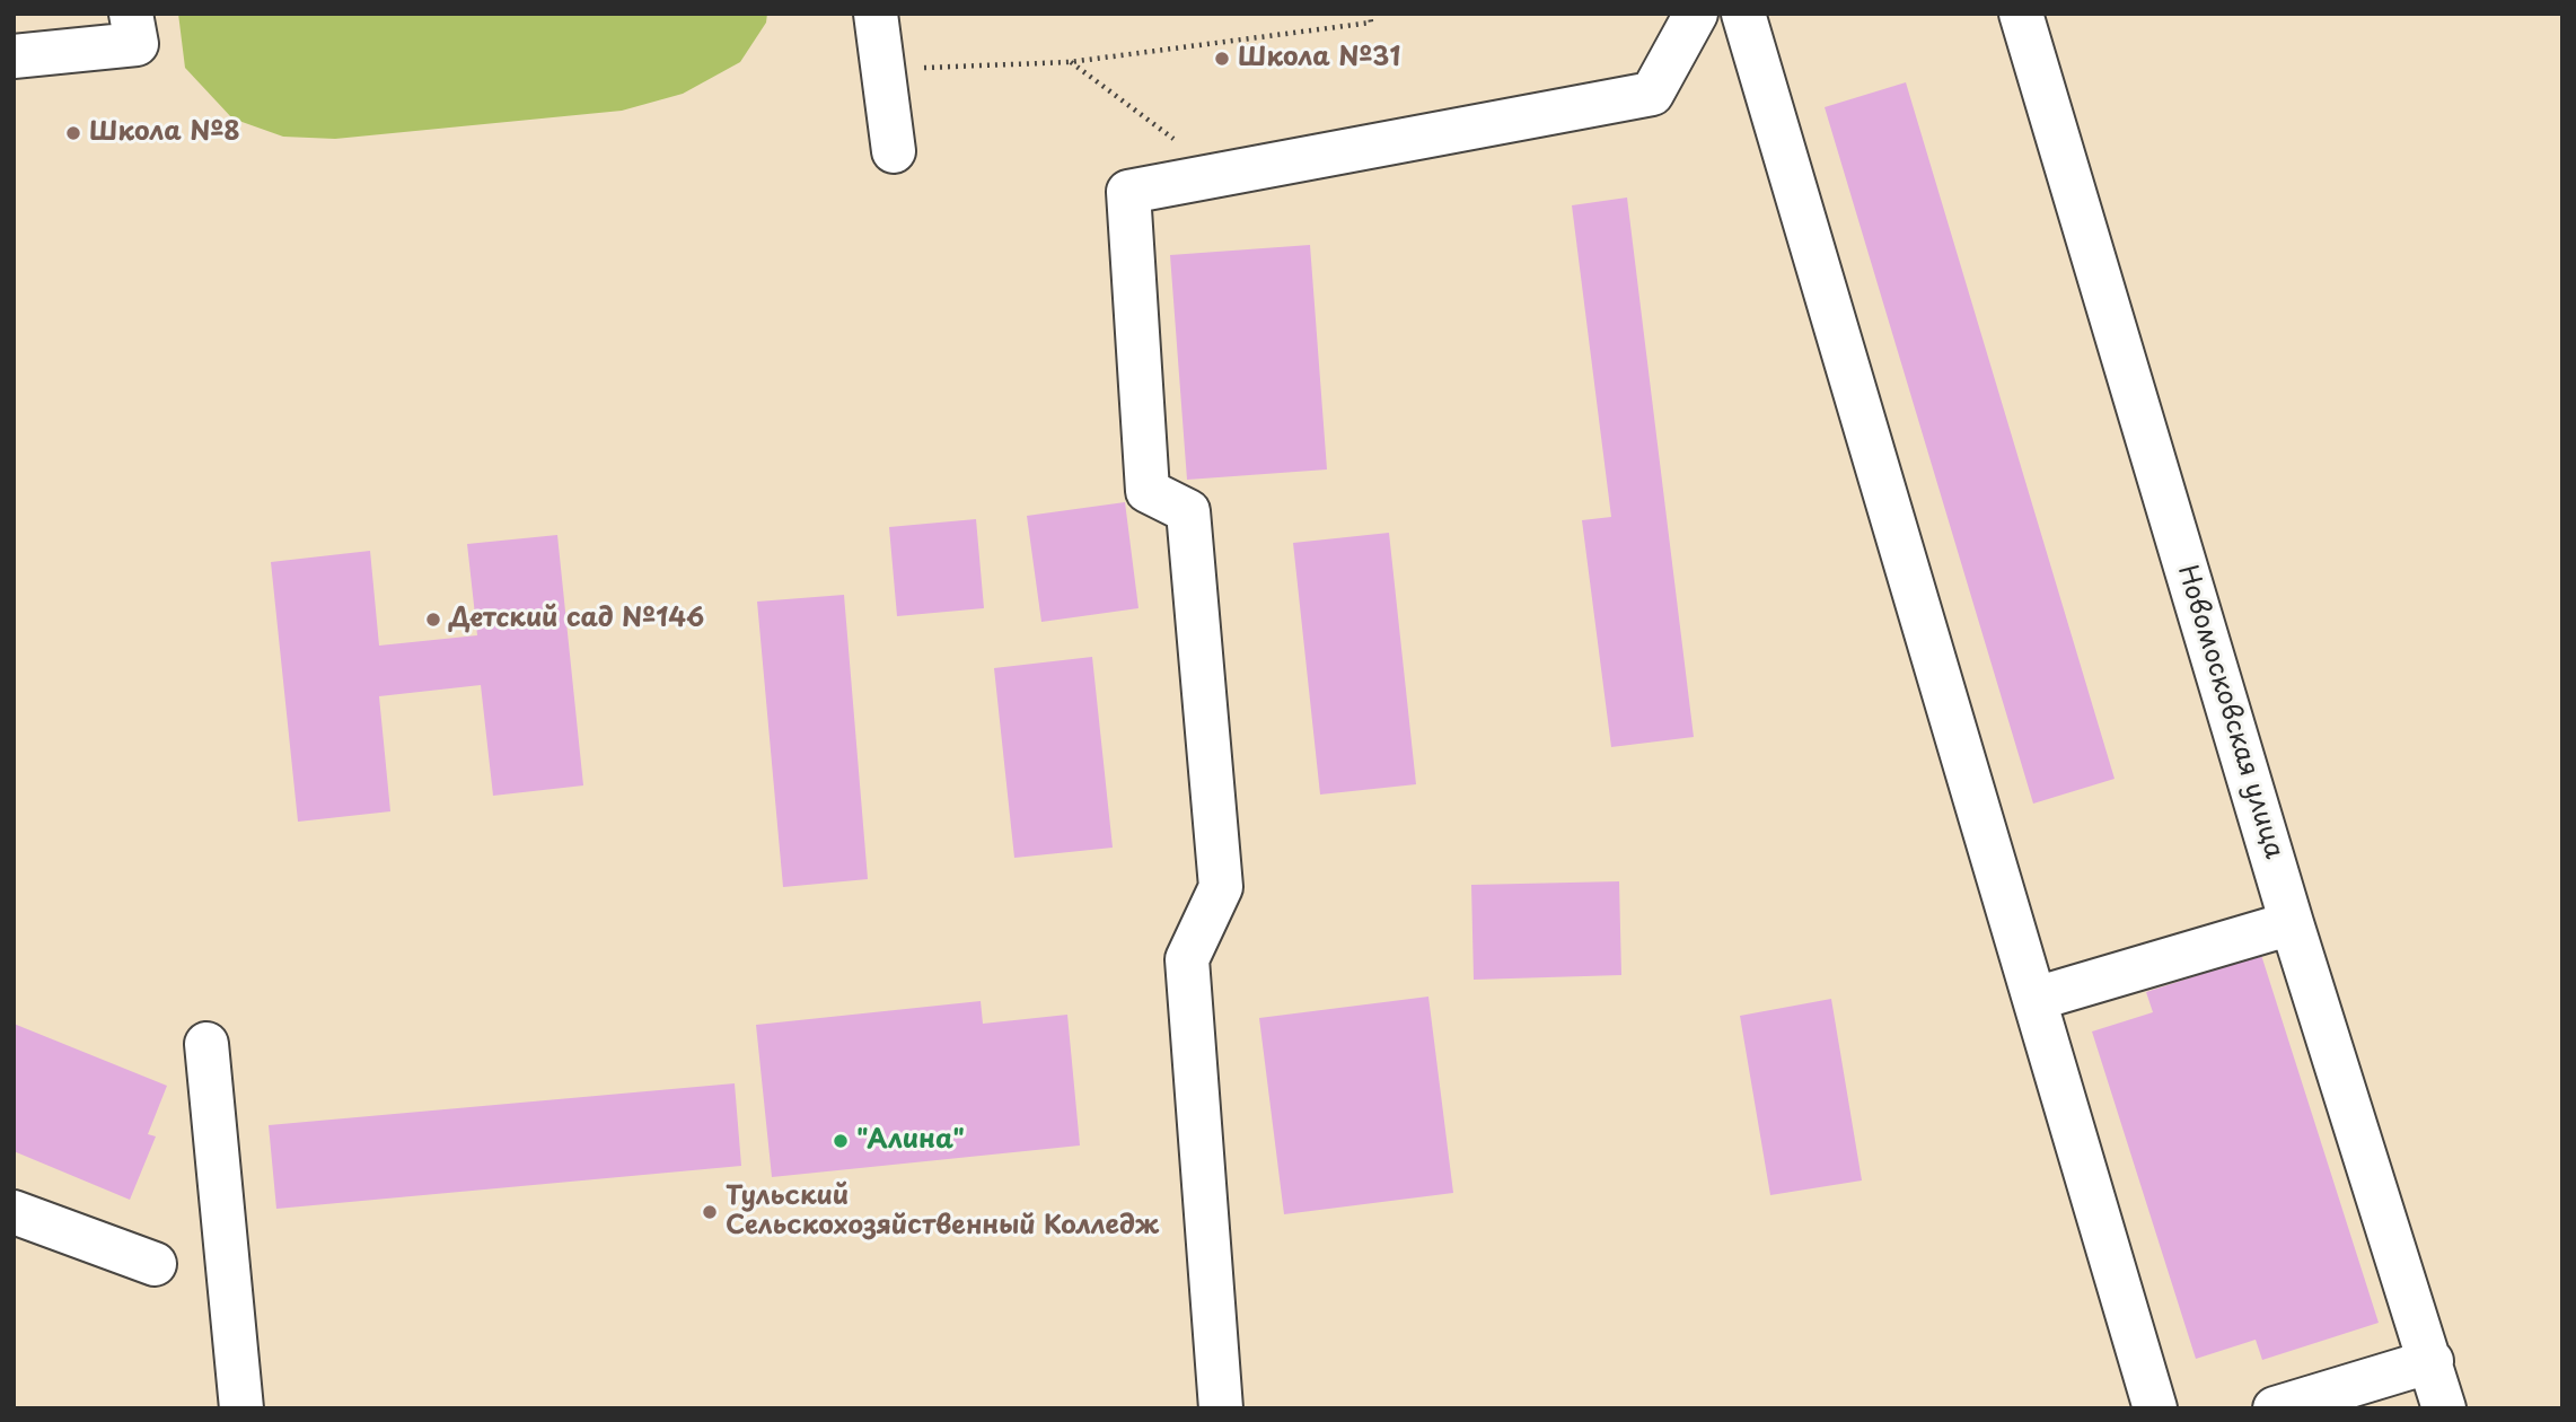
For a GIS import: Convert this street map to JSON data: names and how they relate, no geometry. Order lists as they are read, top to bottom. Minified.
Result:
{"streets":{"street":["Новомосковская улица"]},"places":["Школа №31","Школа №8","Детский сад №146","\"Алина\"","Тульский Сельскохозяйственный Колледж"]}
